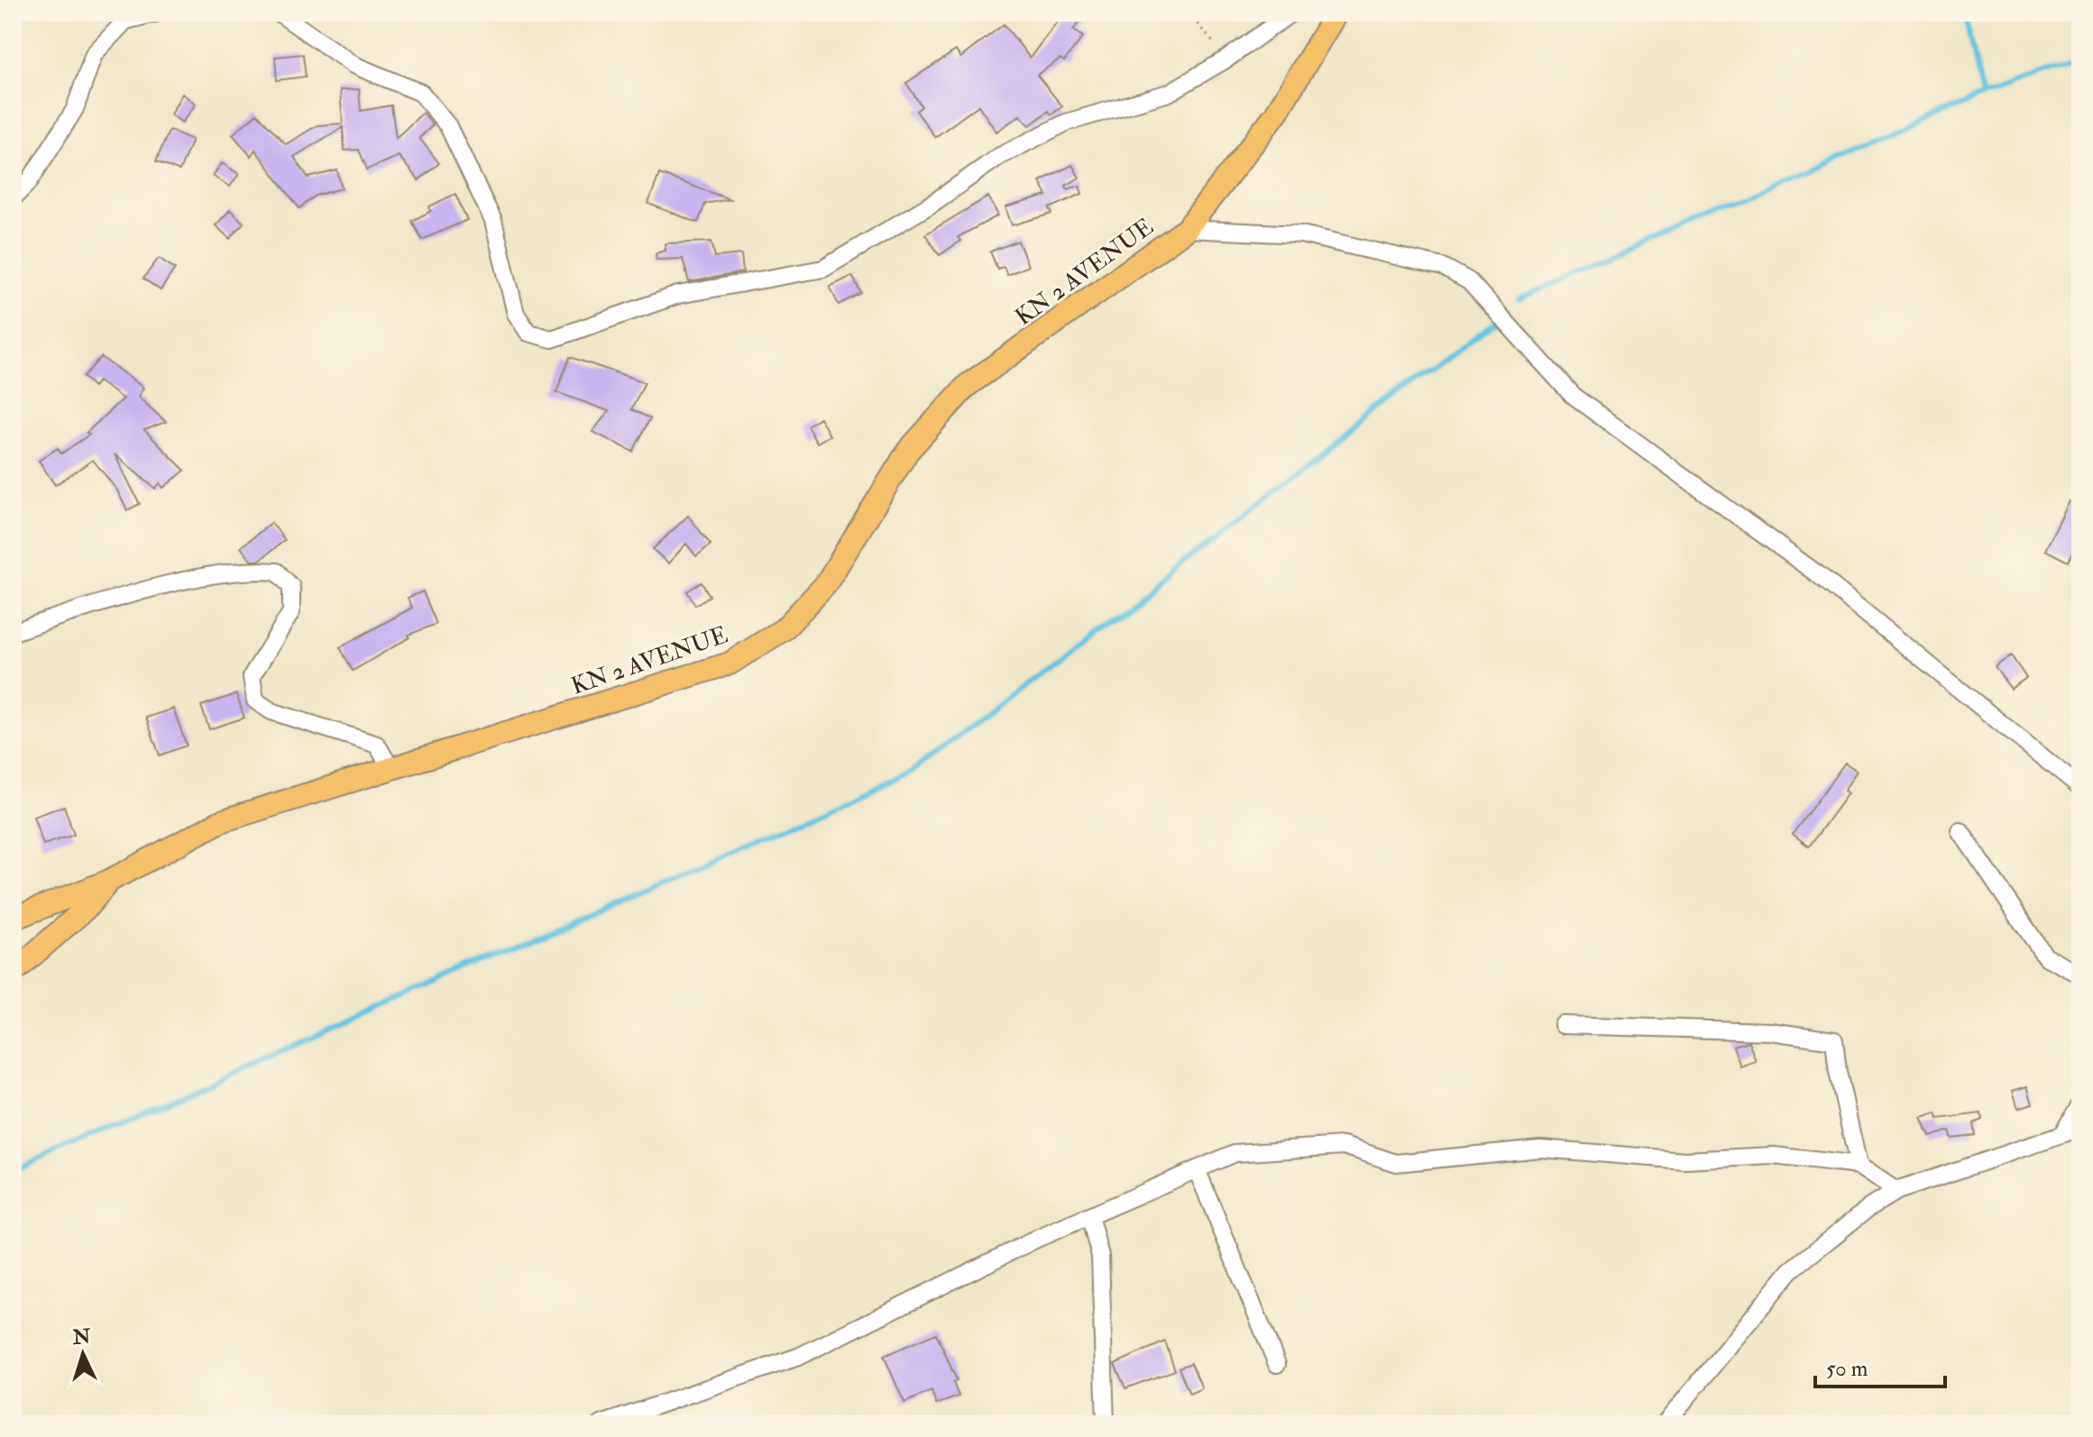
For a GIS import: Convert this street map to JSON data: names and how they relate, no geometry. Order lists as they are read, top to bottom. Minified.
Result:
{"streets":{"main road":["KN 2 AVENUE"]},"scale_bar":"50 m","north":"top"}
